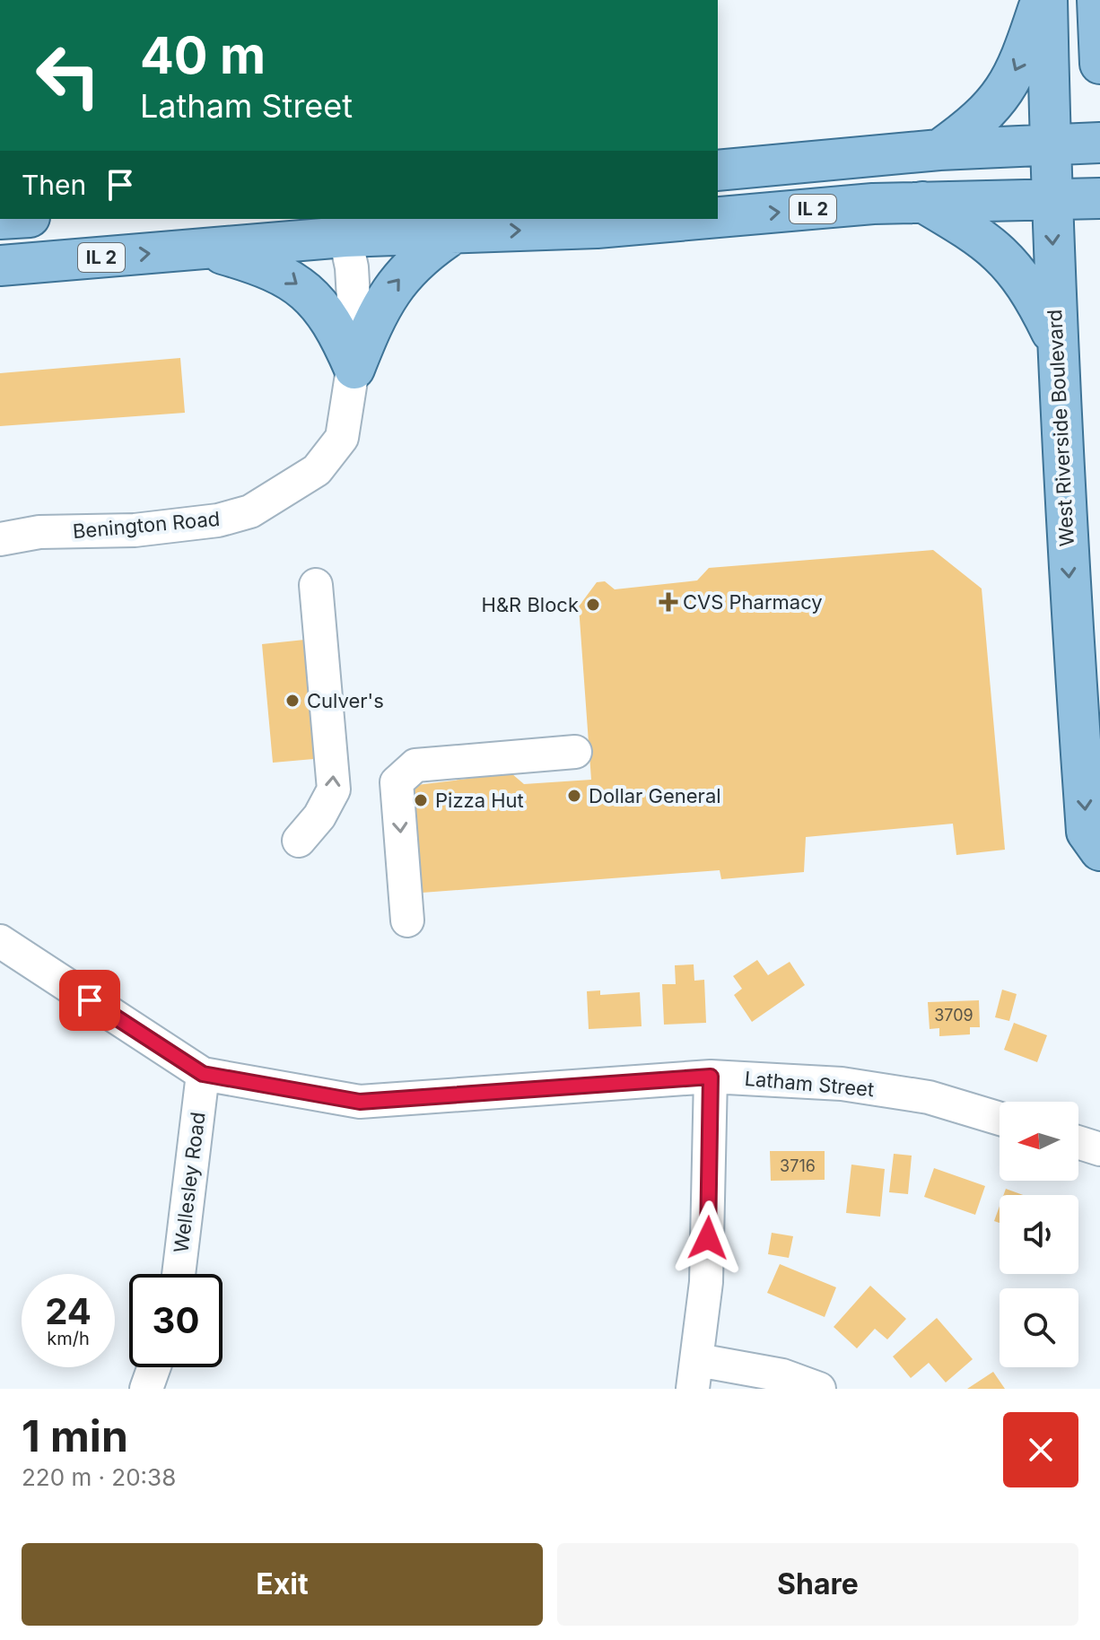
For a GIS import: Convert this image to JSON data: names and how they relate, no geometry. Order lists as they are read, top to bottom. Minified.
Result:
{"streets":{"main road":["IL 2","West Riverside Boulevard"],"street":["Benington Road","Latham Street","Wellesley Road"]},"crossings":[["IL 2","West Riverside Boulevard"],["IL 2","Benington Road"],["Latham Street","Wellesley Road"]],"one_way":["West Riverside Boulevard"],"places":{"health":["CVS Pharmacy"],"other":["H&R Block","Culver's","Dollar General","Pizza Hut"]},"house_numbers":["3709","3716"],"north":"left","page":{"turn":["40 m","Latham Street"],"then":"Then","speed":"24 km/h","limit":"30","heading":["1 min","220 m · 20:38"],"buttons":["Exit","Share"]}}
